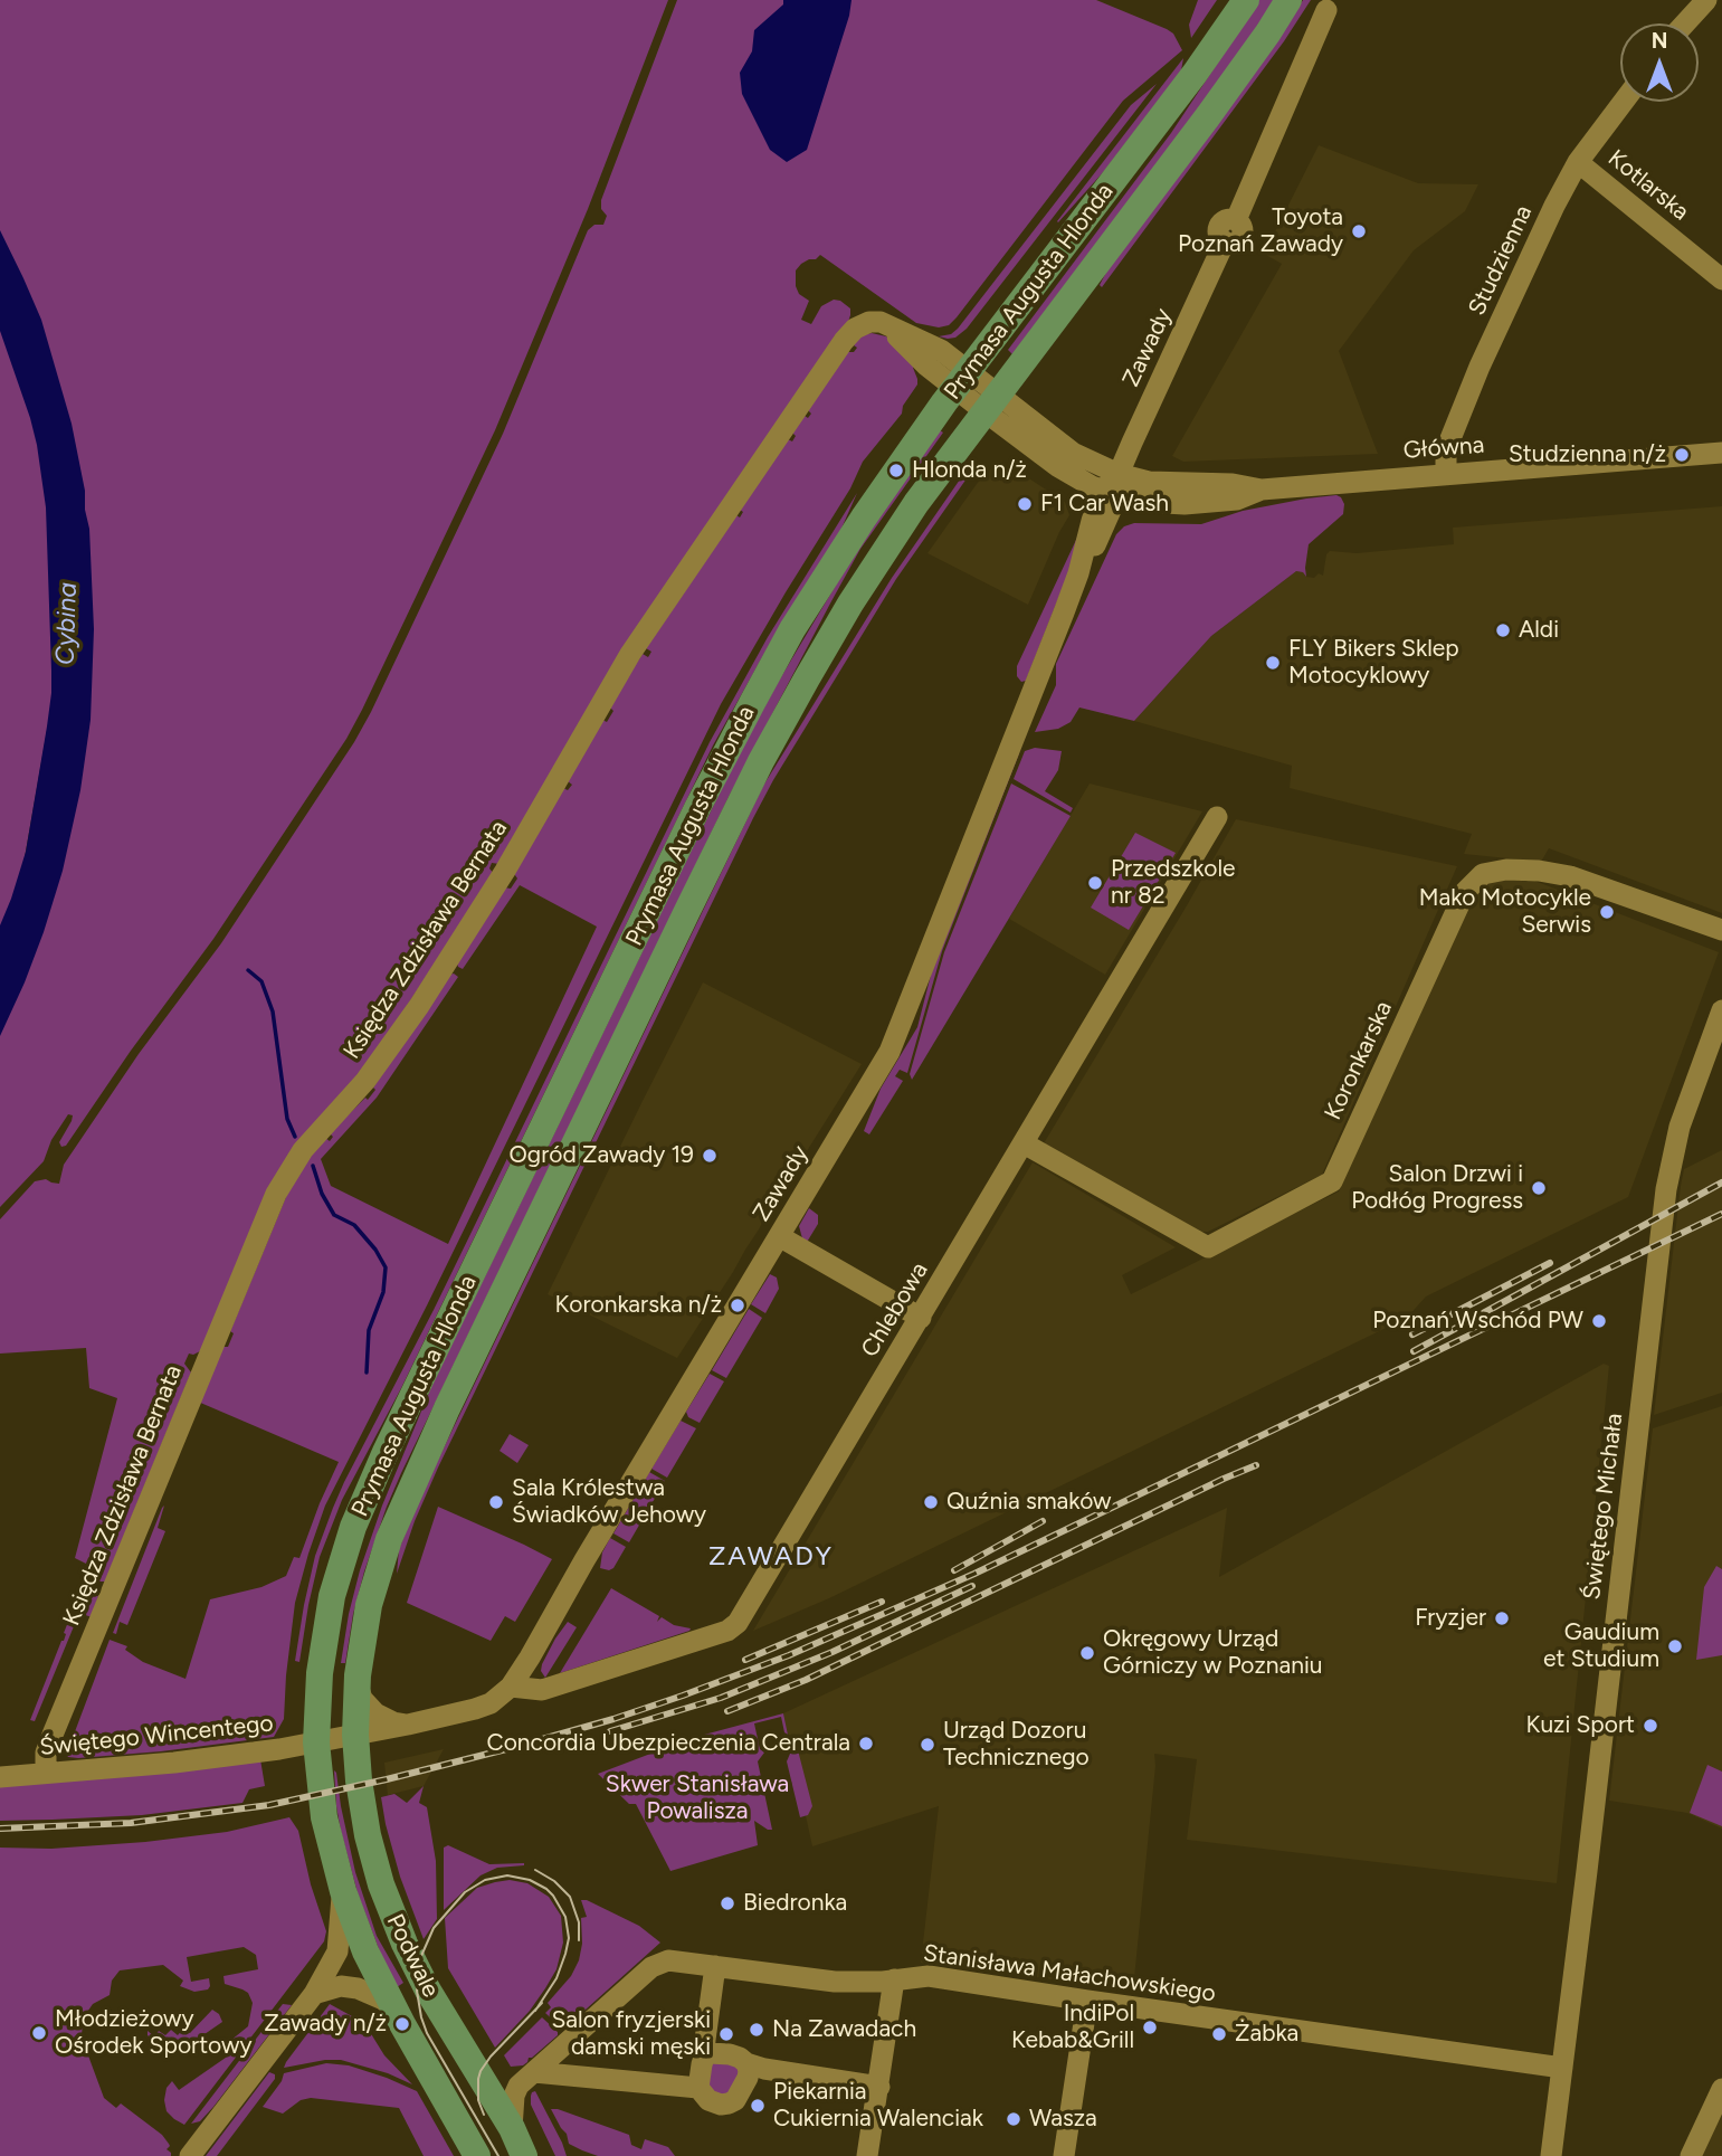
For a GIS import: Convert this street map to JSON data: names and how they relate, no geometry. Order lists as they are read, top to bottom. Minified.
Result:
{"streets":{"main road":["Prymasa Augusta Hlonda","Podwale"],"street":["Kotlarska","Studzienna","Zawady","Główna","Księdza Zdzisława Bernata","Koronkarska","Chlebowa","Świętego Michała","Świętego Wincentego","Stanisława Małachowskiego"]},"crossings":[["Kotlarska","Studzienna"],["Studzienna","Główna"],["Prymasa Augusta Hlonda","Zawady"],["Prymasa Augusta Hlonda","Główna"],["Prymasa Augusta Hlonda","Świętego Wincentego"],["Prymasa Augusta Hlonda","Podwale"],["Zawady","Główna"],["Zawady","Chlebowa"],["Zawady","Świętego Wincentego"],["Zawady","Podwale"],["Główna","Księdza Zdzisława Bernata"],["Księdza Zdzisława Bernata","Świętego Wincentego"],["Koronkarska","Chlebowa"],["Świętego Michała","Stanisława Małachowskiego"],["Świętego Wincentego","Podwale"],["Podwale","Stanisława Małachowskiego"]],"districts":["ZAWADY"],"water":["Cybina"],"parks":["Skwer Stanisława Powalisza"],"places":["Toyota Poznań Zawady","Studzienna n/ż","Hlonda n/ż","F1 Car Wash","Aldi","FLY Bikers Sklep Motocyklowy","Przedszkole nr 82","Mako Motocykle Serwis","Ogród Zawady 19","Salon Drzwi i Podłóg Progress","Koronkarska n/ż","Poznań Wschód PW","Sala Królestwa Świadków Jehowy","Quźnia smaków","Fryzjer","Gaudium et Studium","Okręgowy Urząd Górniczy w Poznaniu","Kuzi Sport","Concordia Ubezpieczenia Centrala","Urząd Dozoru Technicznego","Biedronka","Zawady n/ż","IndiPol Kebab&Grill","Na Zawadach","Młodzieżowy Ośrodek Sportowy","Salon fryzjerski damski męski","Żabka","Piekarnia Cukiernia Walenciak","Wasza"],"north":"top"}
